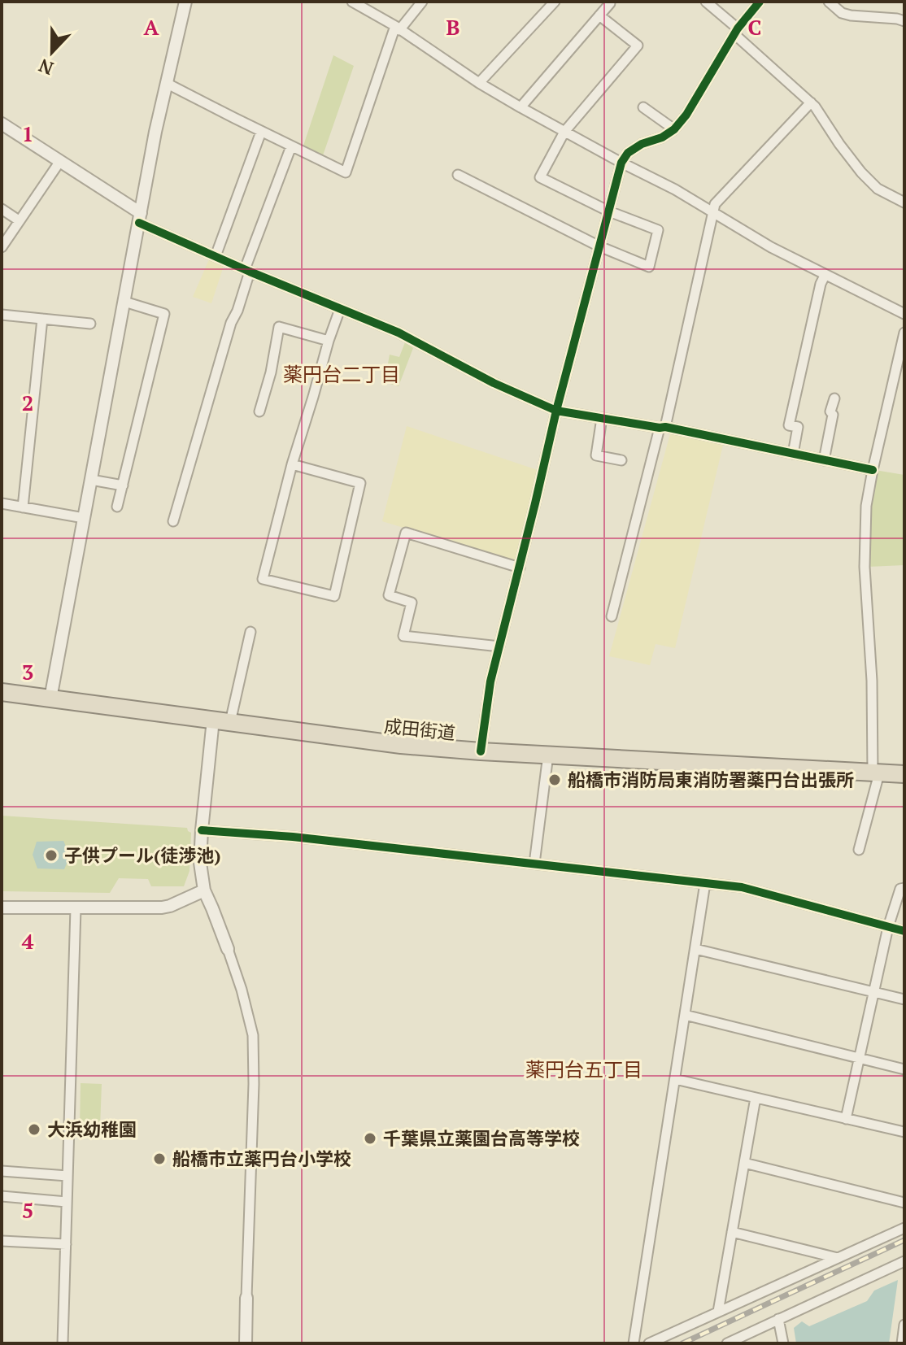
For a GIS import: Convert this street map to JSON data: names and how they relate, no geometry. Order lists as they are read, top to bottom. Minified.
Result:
{"streets":{"highway":["成田街道"]},"districts":["薬円台二丁目","薬円台五丁目"],"places":["船橋市消防局東消防署薬円台出張所","子供プール(徒渉池)","大浜幼稚園","千葉県立薬園台高等学校","船橋市立薬円台小学校"],"north":"bottom","grid":{"columns":["A","B","C"],"rows":["1","2","3","4","5"]}}
